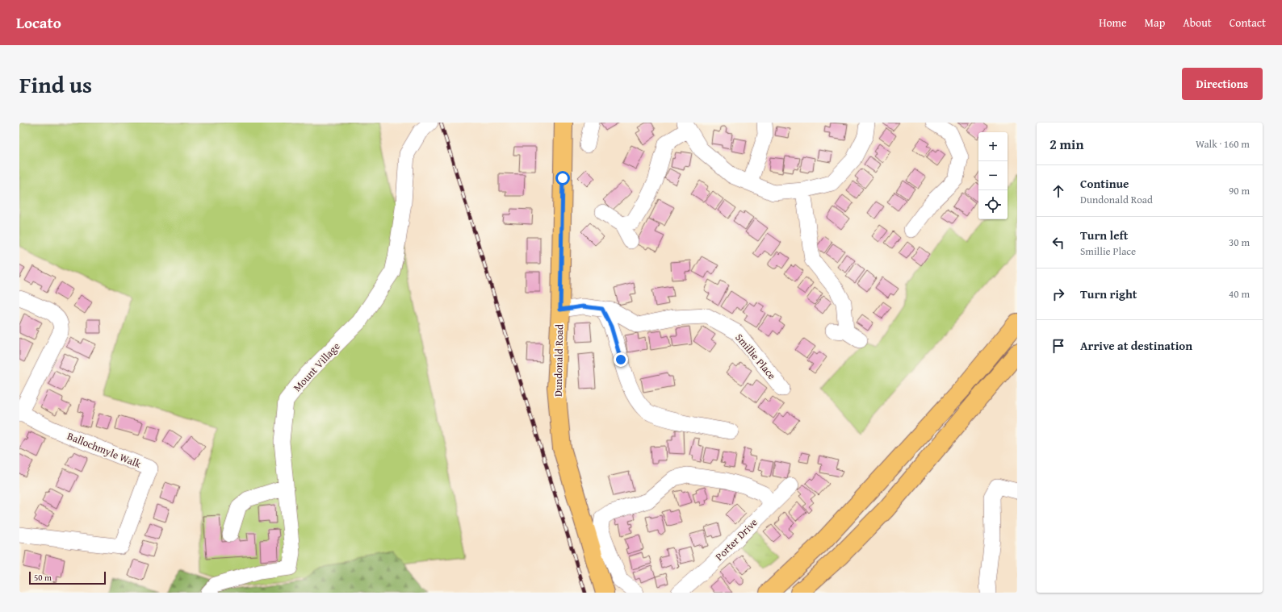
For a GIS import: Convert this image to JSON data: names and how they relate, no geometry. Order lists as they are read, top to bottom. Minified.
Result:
{"streets":{"main road":["Dundonald Road"],"street":["Smillie Place","Mount Village","Ballochmyle Walk","Porter Drive"]},"crossings":[["Smillie Place","Dundonald Road"]],"scale_bar":"50 m","page":{"header":"Locato","nav":["Home","Map","About","Contact"],"title":"Find us","buttons":"Directions","heading":["2 min","Walk · 160 m"],"map_buttons":["+","−"],"list":[["Continue","Dundonald Road","90 m"],["Turn left","Smillie Place","30 m"],["Turn right","40 m"],"Arrive at destination"],"scale":"50 m"}}
